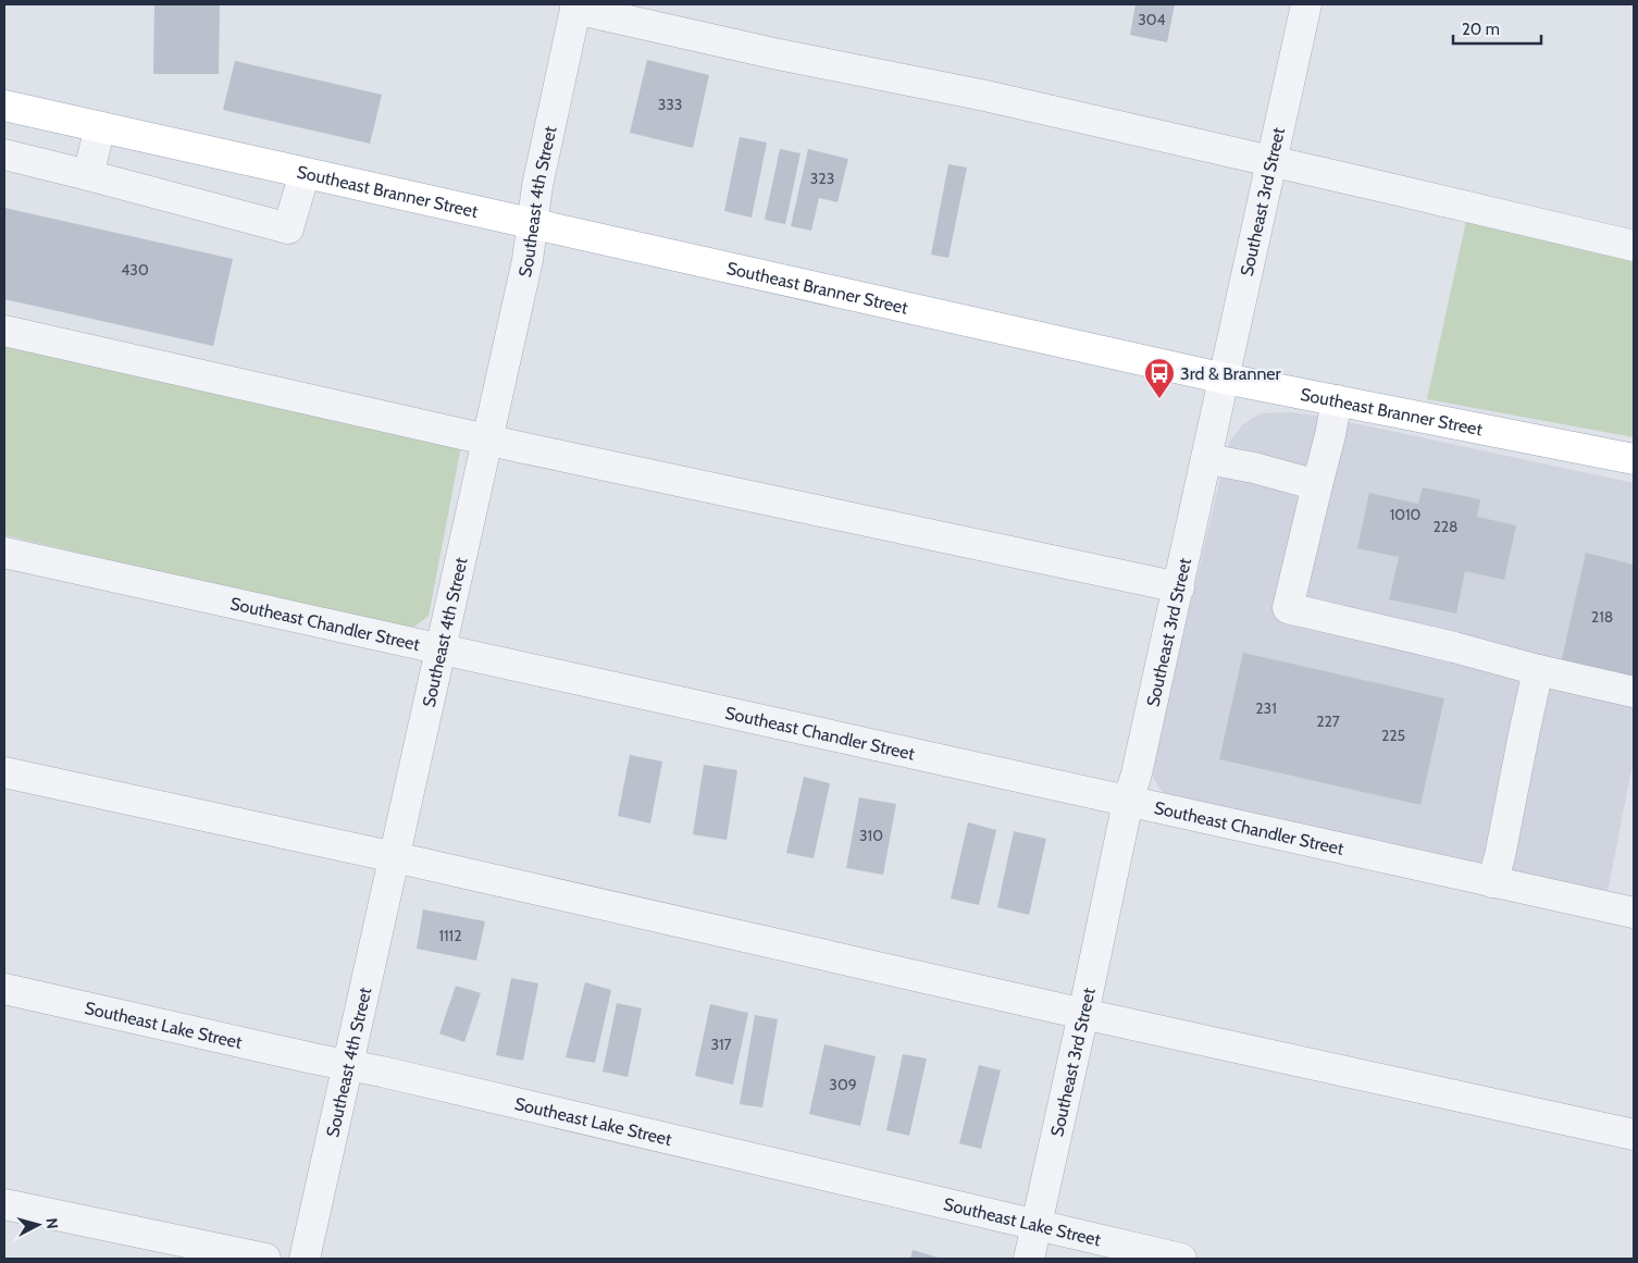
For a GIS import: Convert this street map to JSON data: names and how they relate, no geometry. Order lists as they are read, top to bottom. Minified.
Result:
{"streets":{"main road":["Southeast Branner Street"],"street":["Southeast 4th Street","Southeast 3rd Street","Southeast Chandler Street","Southeast Lake Street"]},"crossings":[["Southeast Branner Street","Southeast 4th Street"],["Southeast Branner Street","Southeast 3rd Street"],["Southeast 4th Street","Southeast Chandler Street"],["Southeast 4th Street","Southeast Lake Street"],["Southeast 3rd Street","Southeast Chandler Street"],["Southeast 3rd Street","Southeast Lake Street"]],"places":{"bus stop":["3rd & Branner"]},"house_numbers":["304","333","323","430","1010","228","218","231","227","225","310","1112","317","309"],"scale_bar":"20 m","north":"right"}
